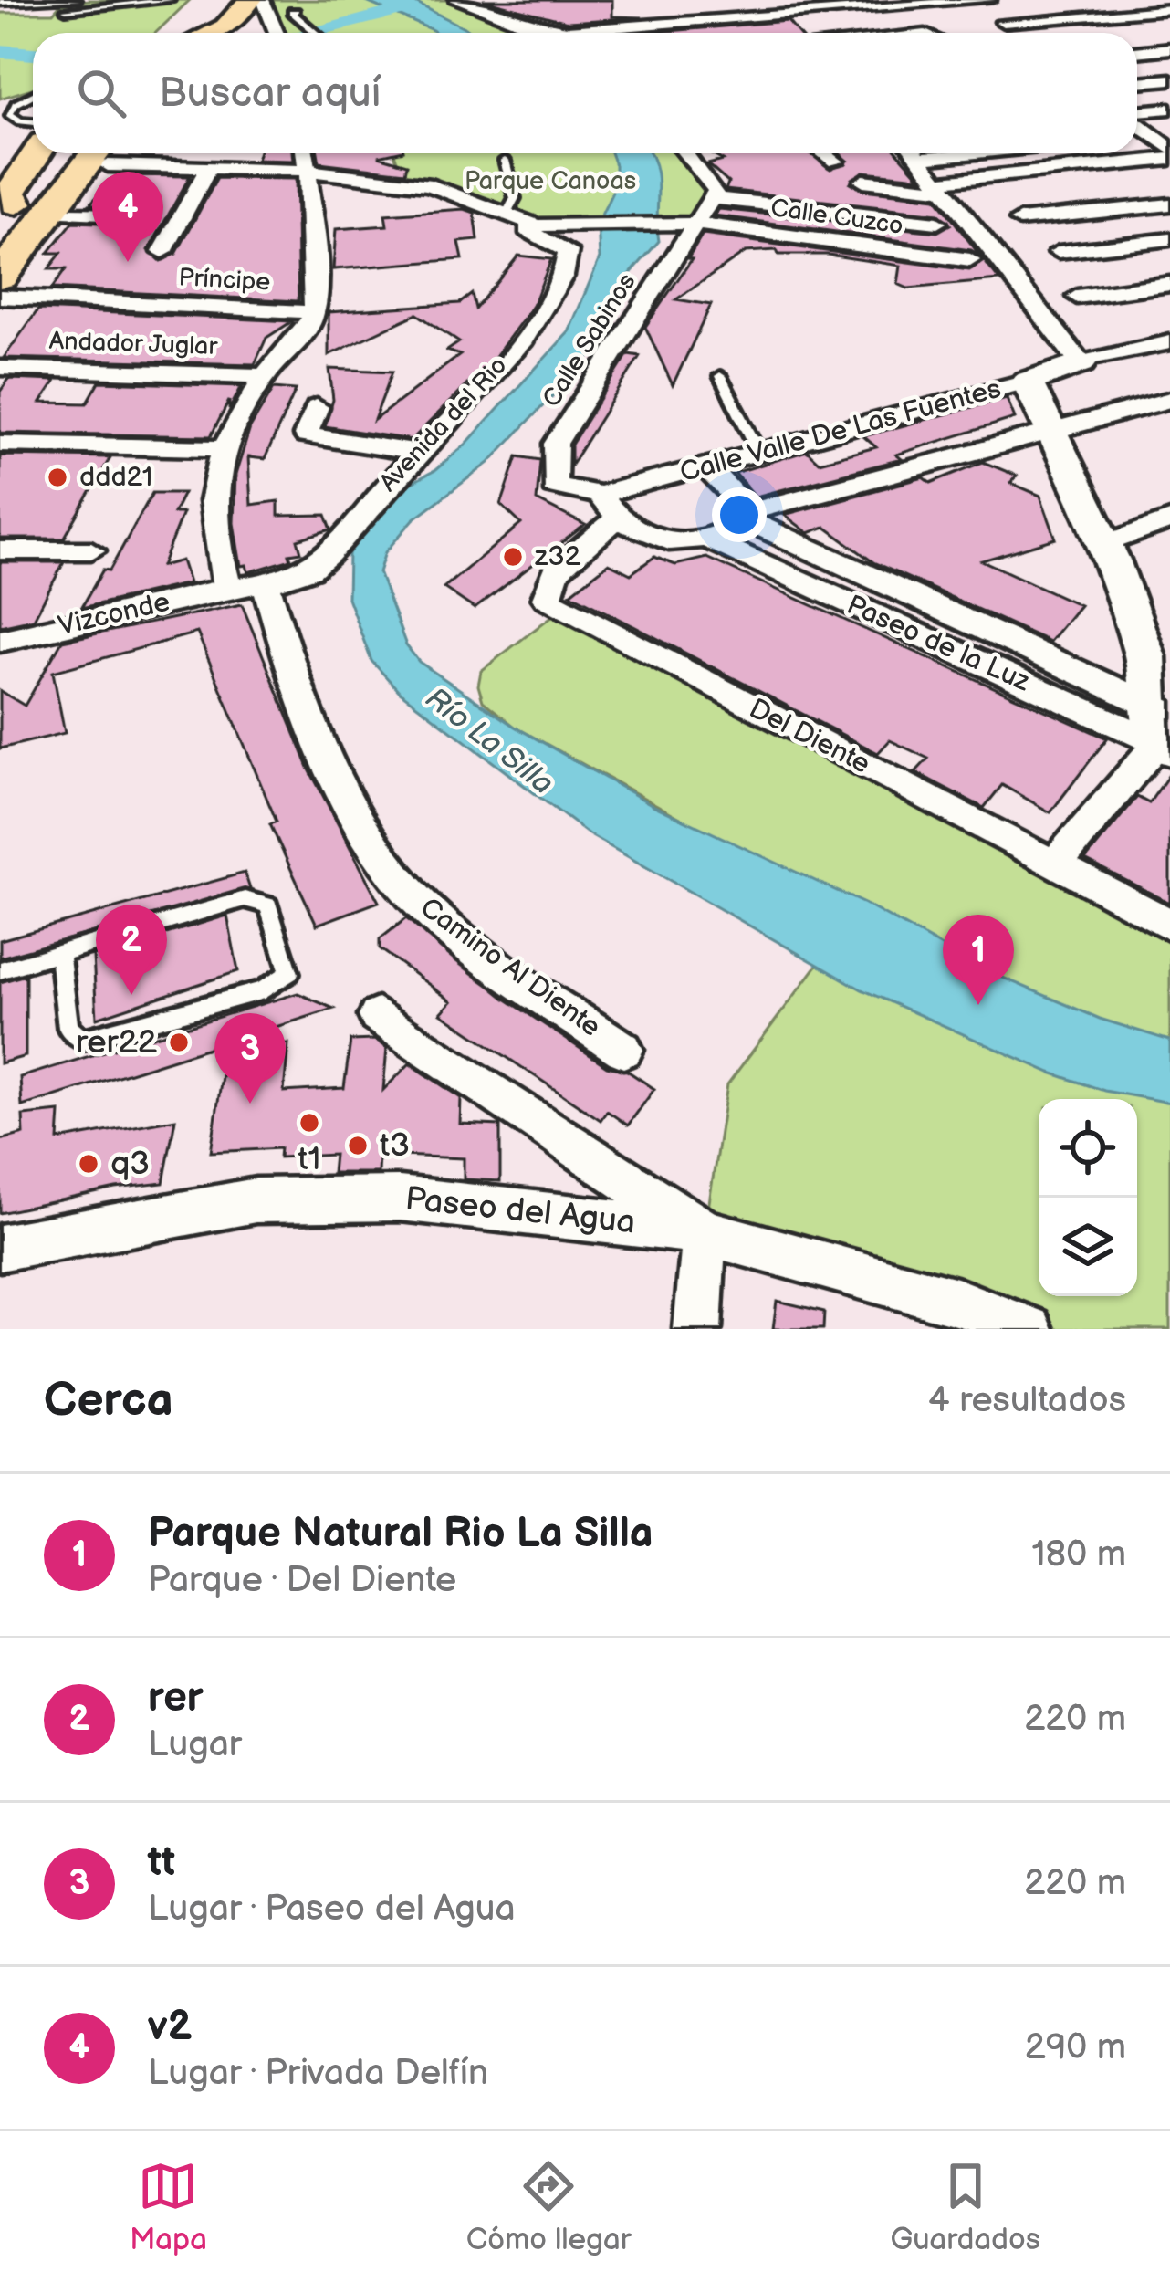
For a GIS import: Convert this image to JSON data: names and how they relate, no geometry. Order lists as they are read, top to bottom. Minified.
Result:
{"streets":{"street":["Calle Cuzco","Príncipe","Calle Sabinos","Andador Juglar","Avenida del Rio","Calle Valle De Las Fuentes","Vizconde","Paseo de la Luz","Del Diente","Camino Al Diente","Paseo del Agua"]},"crossings":[["Calle Cuzco","Calle Sabinos"],["Calle Cuzco","Avenida del Rio"],["Calle Sabinos","Calle Valle De Las Fuentes"],["Calle Sabinos","Paseo de la Luz"],["Calle Sabinos","Del Diente"],["Avenida del Rio","Vizconde"],["Avenida del Rio","Camino Al Diente"],["Calle Valle De Las Fuentes","Del Diente"]],"water":["Río La Silla"],"parks":["Parque Canoas"],"places":["ddd21","z32","rer22","t1","t3","q3"],"page":{"search":"Buscar aquí","pins":["4","2","1","3"],"heading":["Cerca","4 resultados"],"list":[{"mark":"1","name":"Parque Natural Rio La Silla","note":"Parque · Del Diente","value":"180 m"},{"mark":"2","name":"rer","note":"Lugar","value":"220 m"},{"mark":"3","name":"tt","note":"Lugar · Paseo del Agua","value":"220 m"},{"mark":"4","name":"v2","note":"Lugar · Privada Delfín","value":"290 m"}],"nav":["Mapa","Cómo llegar","Guardados"]}}
